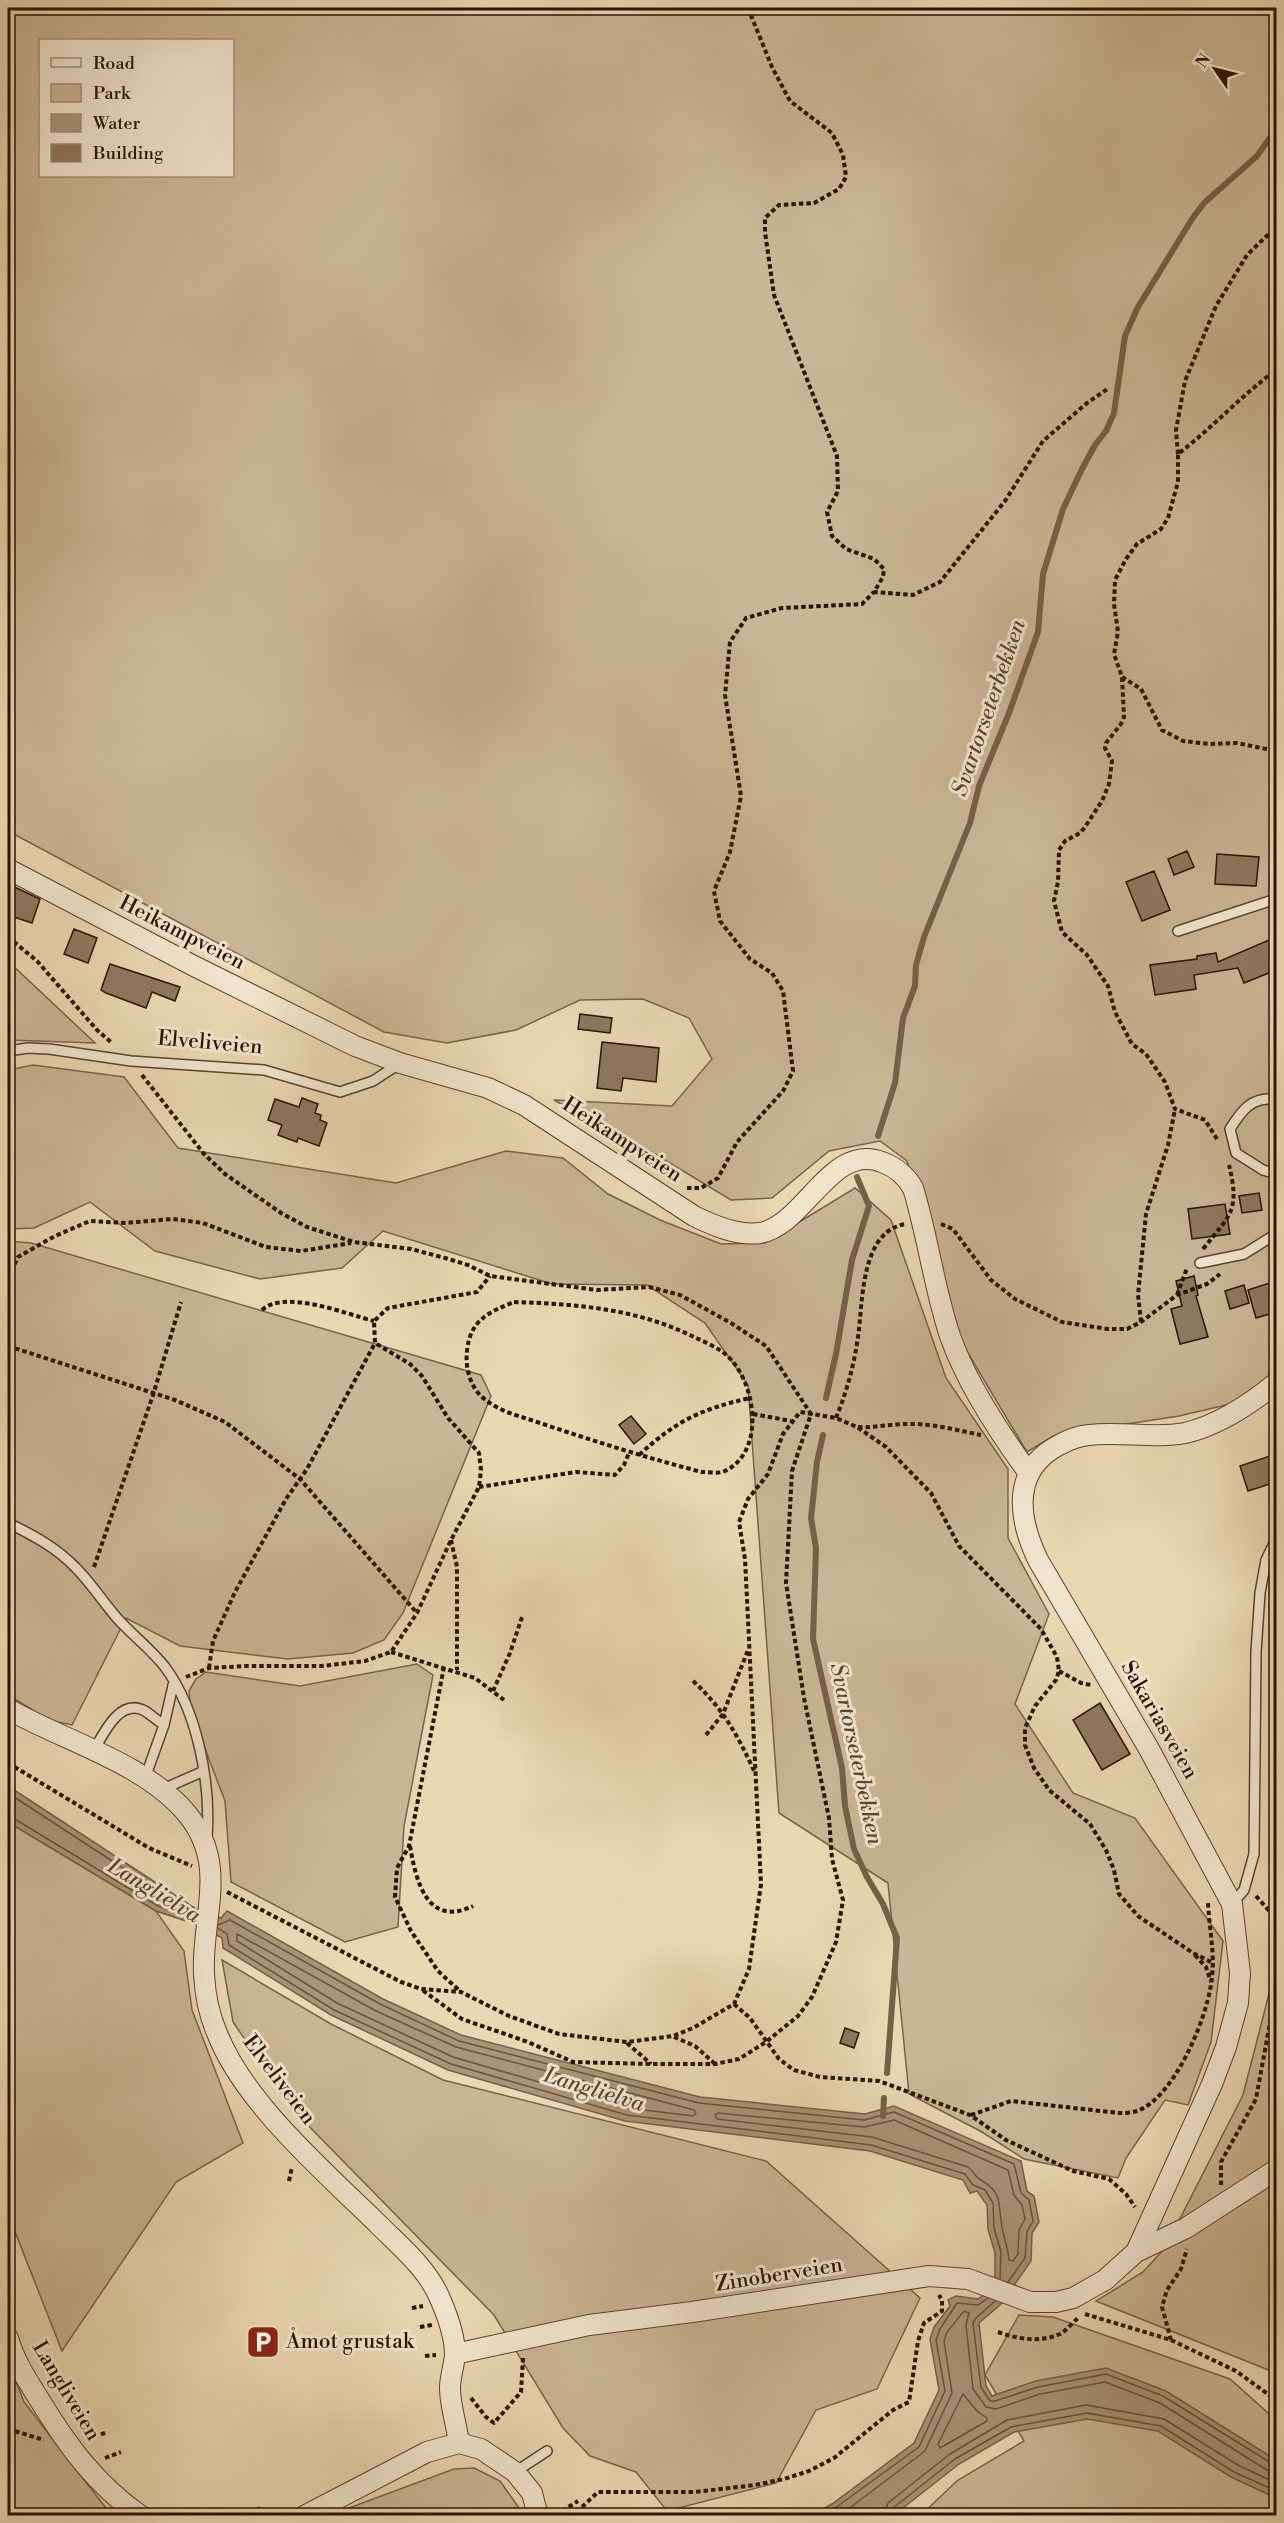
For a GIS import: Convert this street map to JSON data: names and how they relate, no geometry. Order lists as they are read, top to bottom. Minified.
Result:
{"streets":{"street":["Heikampveien","Elveliveien","Sakariasveien","Zinoberveien","Langliveien"]},"crossings":[["Heikampveien","Elveliveien"],["Heikampveien","Sakariasveien"],["Elveliveien","Zinoberveien"],["Sakariasveien","Zinoberveien"]],"water":["Svartorseterbekken","Langlielva"],"places":{"parking":["Åmot grustak"]},"legend":["Road","Park","Water","Building"],"north":"top left"}
